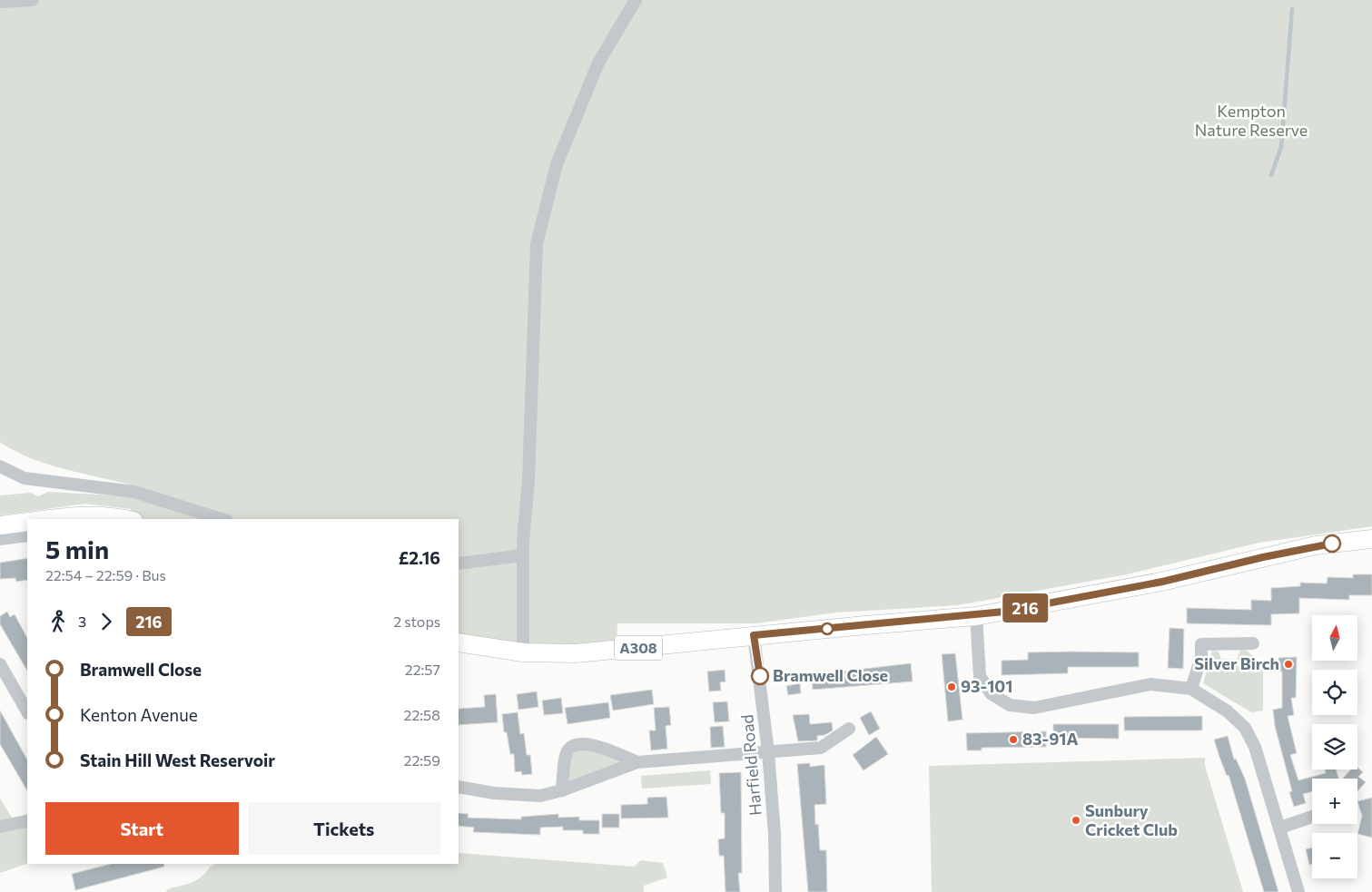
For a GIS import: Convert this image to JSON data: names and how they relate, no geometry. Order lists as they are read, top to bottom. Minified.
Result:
{"streets":{"highway":["A308"],"street":["Harfield Road"]},"crossings":[["A308","Harfield Road"]],"parks":["Kempton Nature Reserve"],"places":["Silver Birch","Bramwell Close","93-101","83-91A","Sunbury Cricket Club"],"lines":["bus line 216"],"north":"top","page":{"on_map":"216","heading":["5 min","22:54 – 22:59 · Bus","£2.16"],"legs":["3","216","2 stops"],"map_buttons":["+","−"],"list":[{"name":"Bramwell Close","value":"22:57"},{"name":"Kenton Avenue","value":"22:58"},{"name":"Stain Hill West Reservoir","value":"22:59"}],"buttons":["Start","Tickets"]}}
